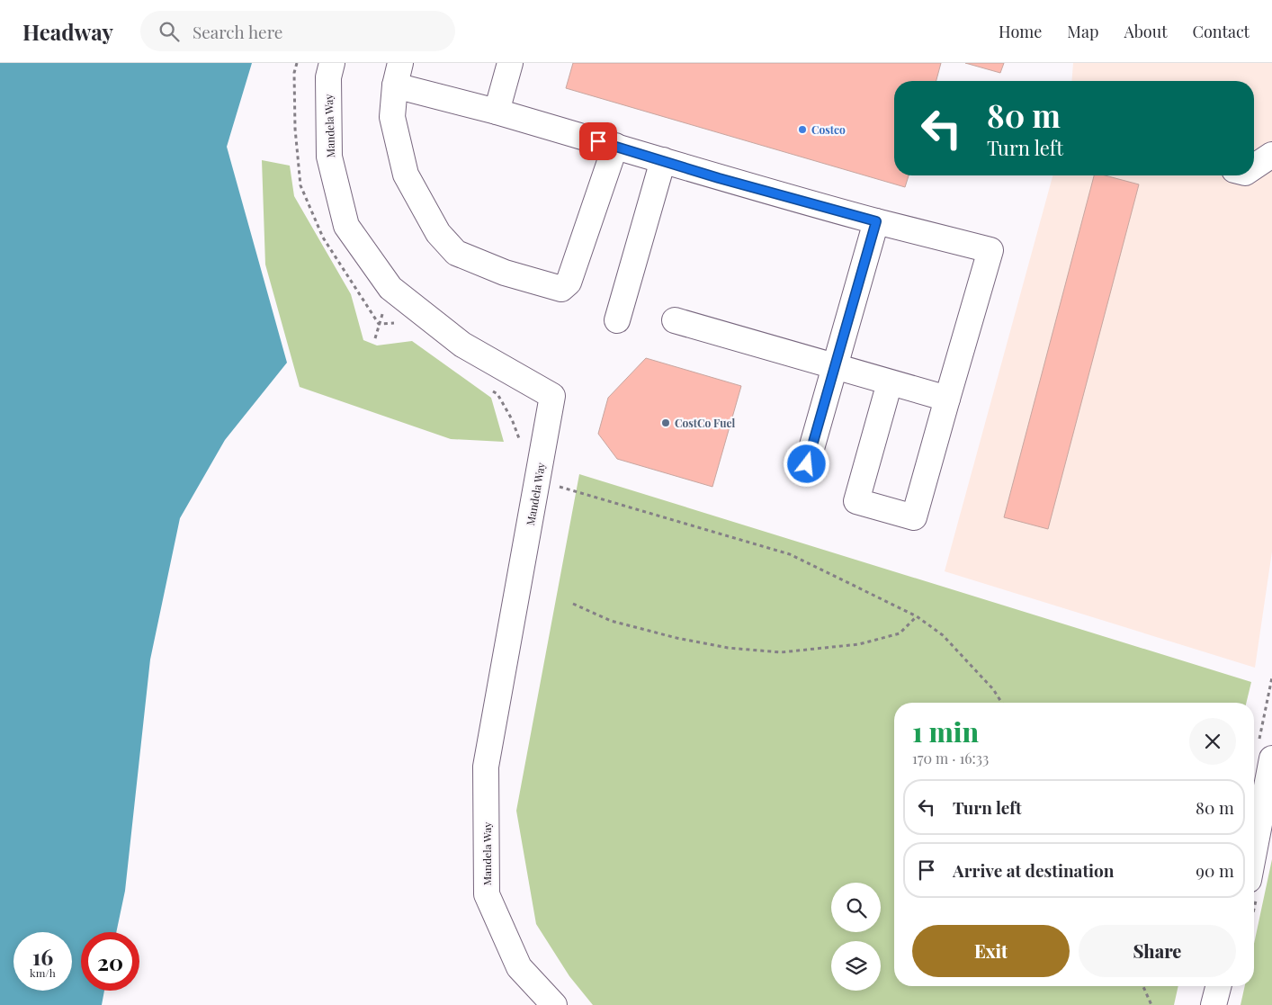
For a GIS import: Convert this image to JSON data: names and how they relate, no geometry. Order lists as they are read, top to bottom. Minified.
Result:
{"streets":{"street":["Mandela Way"]},"places":["Costco","CostCo Fuel"],"page":{"header":"Headway","search":"Search here","nav":["Home","Map","About","Contact"],"turn":["80 m","Turn left"],"heading":["1 min","170 m · 16:33"],"list":[{"name":"Turn left","value":"80 m"},{"name":"Arrive at destination","value":"90 m"}],"buttons":["Exit","Share"],"speed":"16 km/h","limit":"20"}}
